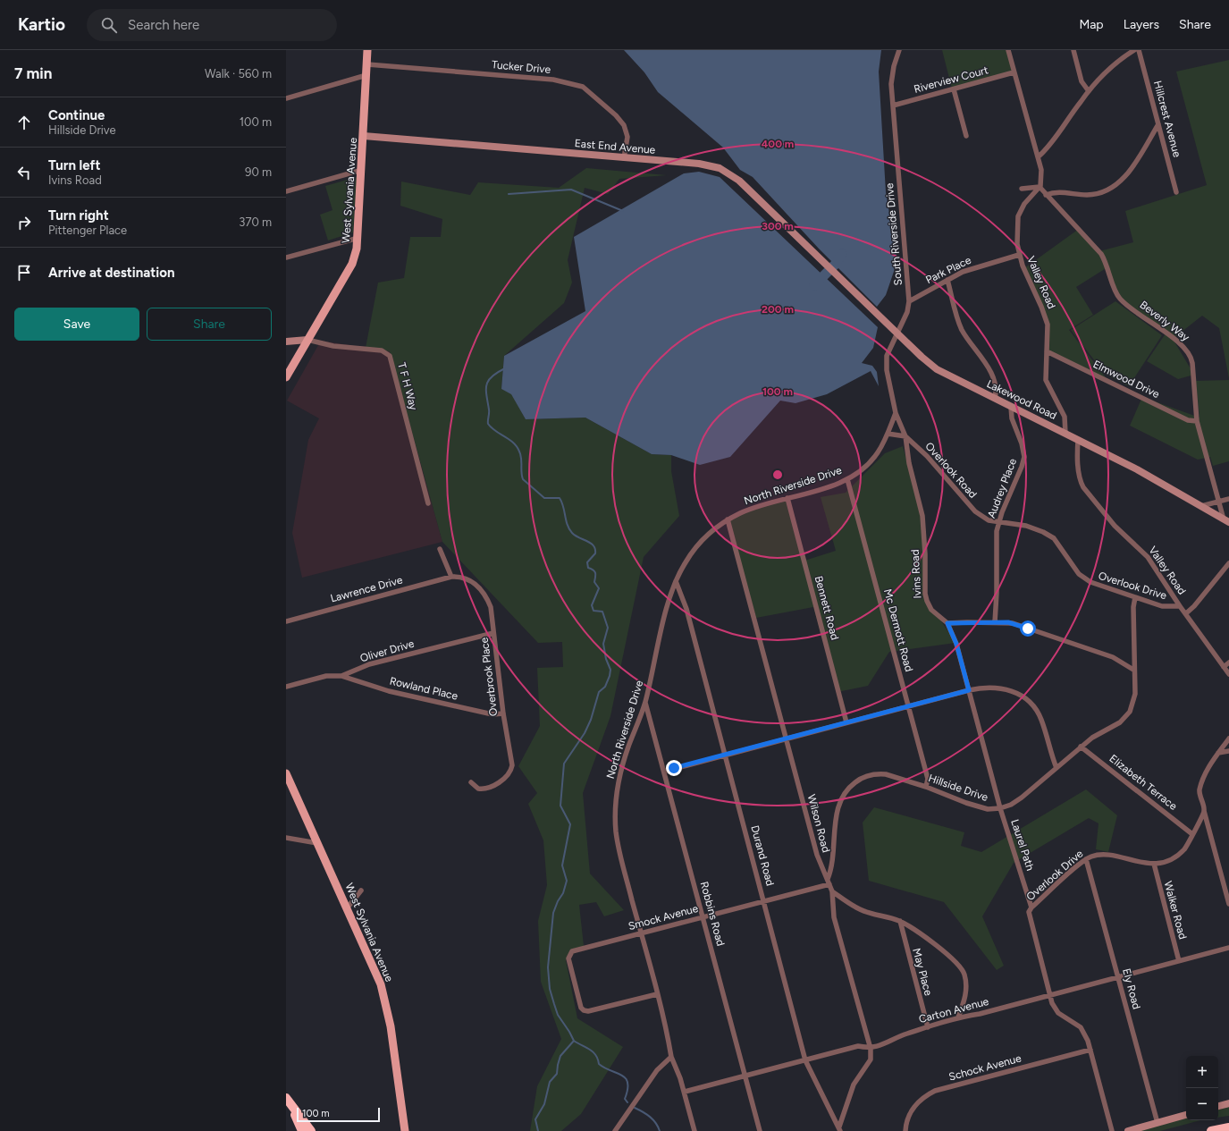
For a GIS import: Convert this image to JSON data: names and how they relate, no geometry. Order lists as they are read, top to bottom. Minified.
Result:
{"streets":{"main road":["West Sylvania Avenue"],"street":["Tucker Drive","Riverview Court","Hillcrest Avenue","East End Avenue","South Riverside Drive","Park Place","Valley Road","Beverly Way","Elmwood Drive","T F H Way","Lakewood Road","Overlook Road","North Riverside Drive","Audrey Place","Ivins Road","Overlook Drive","Lawrence Drive","Bennett Road","Mc Dermott Road","Oliver Drive","Overbrook Place","Rowland Place","Elizabeth Terrace","Hillside Drive","Wilson Road","Laurel Path","Durand Road","Walker Road","Robbins Road","Smock Avenue","May Place","Ely Road","Carton Avenue","Schock Avenue"]},"crossings":[["Tucker Drive","East End Avenue"],["Tucker Drive","West Sylvania Avenue"],["Riverview Court","South Riverside Drive"],["East End Avenue","West Sylvania Avenue"],["East End Avenue","Lakewood Road"],["West Sylvania Avenue","T F H Way"],["South Riverside Drive","Park Place"],["South Riverside Drive","Lakewood Road"],["South Riverside Drive","North Riverside Drive"],["South Riverside Drive","Ivins Road"],["Park Place","Valley Road"],["Valley Road","Beverly Way"],["Valley Road","Elmwood Drive"],["Valley Road","Lakewood Road"],["Valley Road","Overlook Drive"],["Beverly Way","Elmwood Drive"],["Beverly Way","Lakewood Road"],["Lakewood Road","Audrey Place"],["Overlook Road","Audrey Place"],["Overlook Road","Ivins Road"],["Overlook Road","Overlook Drive"],["North Riverside Drive","Ivins Road"],["North Riverside Drive","Bennett Road"],["North Riverside Drive","Mc Dermott Road"],["North Riverside Drive","Wilson Road"],["North Riverside Drive","Durand Road"],["North Riverside Drive","Robbins Road"],["North Riverside Drive","Smock Avenue"],["North Riverside Drive","Carton Avenue"],["Audrey Place","Overlook Drive"],["Ivins Road","Hillside Drive"],["Ivins Road","Laurel Path"],["Overlook Drive","Elizabeth Terrace"],["Overlook Drive","Hillside Drive"],["Overlook Drive","Laurel Path"],["Overlook Drive","Walker Road"],["Overlook Drive","Ely Road"],["Overlook Drive","Carton Avenue"],["Overlook Drive","Schock Avenue"],["Lawrence Drive","Overbrook Place"],["Mc Dermott Road","Hillside Drive"],["Oliver Drive","Overbrook Place"],["Oliver Drive","Rowland Place"],["Overbrook Place","Rowland Place"],["Elizabeth Terrace","Hillside Drive"],["Hillside Drive","Wilson Road"],["Hillside Drive","Laurel Path"],["Wilson Road","Durand Road"],["Wilson Road","Smock Avenue"],["Wilson Road","Carton Avenue"],["Durand Road","Smock Avenue"],["Durand Road","Carton Avenue"],["Walker Road","Carton Avenue"],["Robbins Road","Smock Avenue"],["Robbins Road","Carton Avenue"],["May Place","Carton Avenue"],["Ely Road","Carton Avenue"]],"scale_bar":"100 m","page":{"header":"Kartio","search":"Search here","nav":["Map","Layers","Share"],"heading":["7 min","Walk · 560 m"],"list":[["Continue","Hillside Drive","100 m"],["Turn left","Ivins Road","90 m"],["Turn right","Pittenger Place","370 m"],"Arrive at destination"],"buttons":["Save","Share"],"map_buttons":["+","−"],"scale":"100 m"},"rings":["400 m","300 m","200 m","100 m"]}
